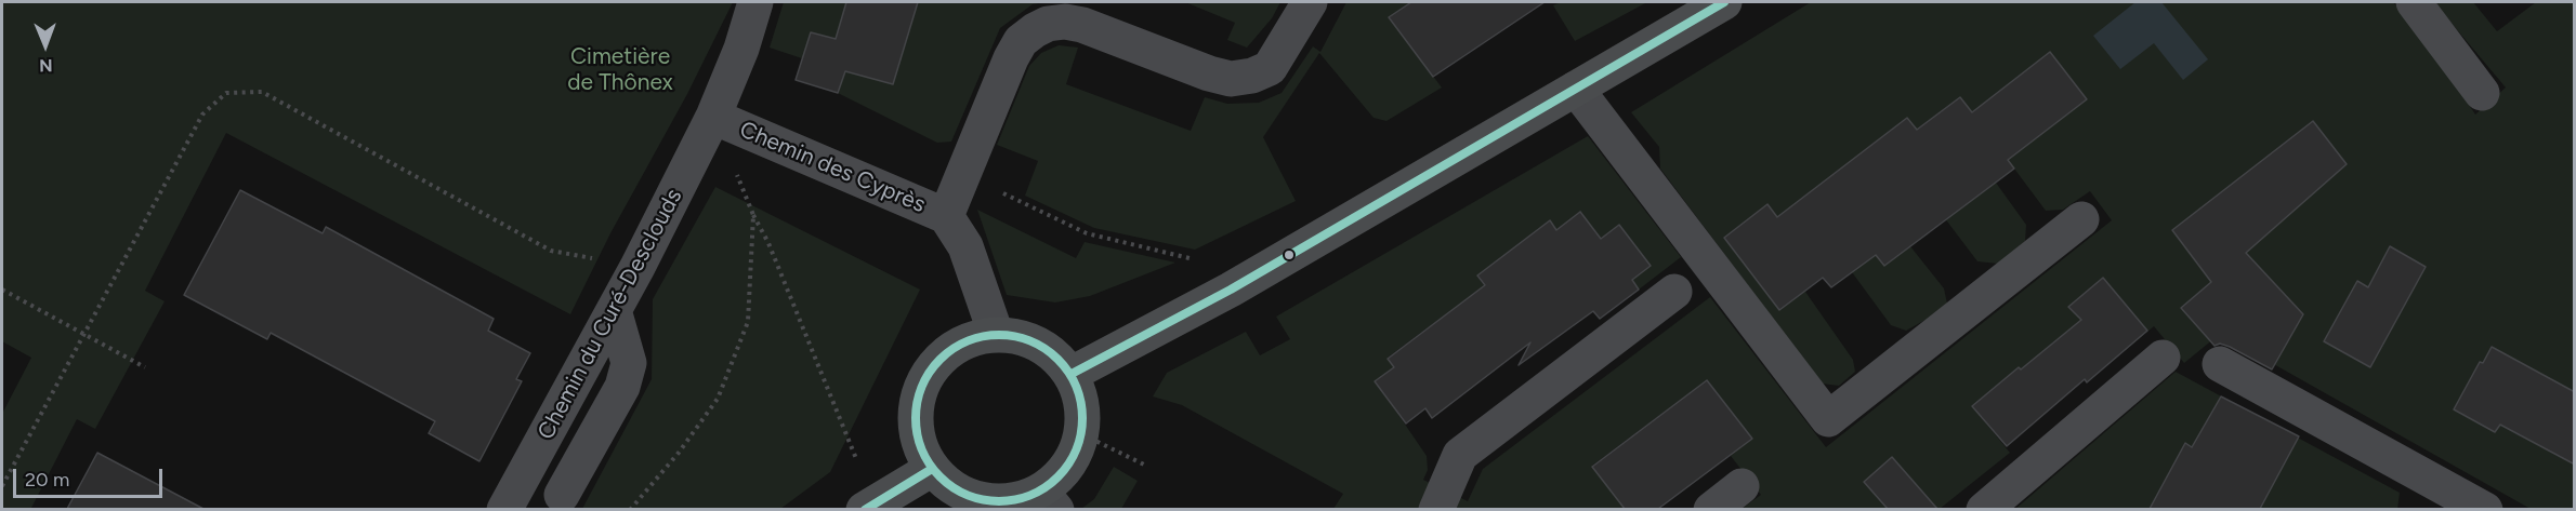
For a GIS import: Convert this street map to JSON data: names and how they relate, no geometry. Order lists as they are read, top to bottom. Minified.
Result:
{"streets":{"street":["Chemin des Cyprès","Chemin du Curé-Desclouds"]},"crossings":[["Chemin des Cyprès","Chemin du Curé-Desclouds"]],"parks":["Cimetière de Thônex"],"scale_bar":"20 m","north":"bottom"}
